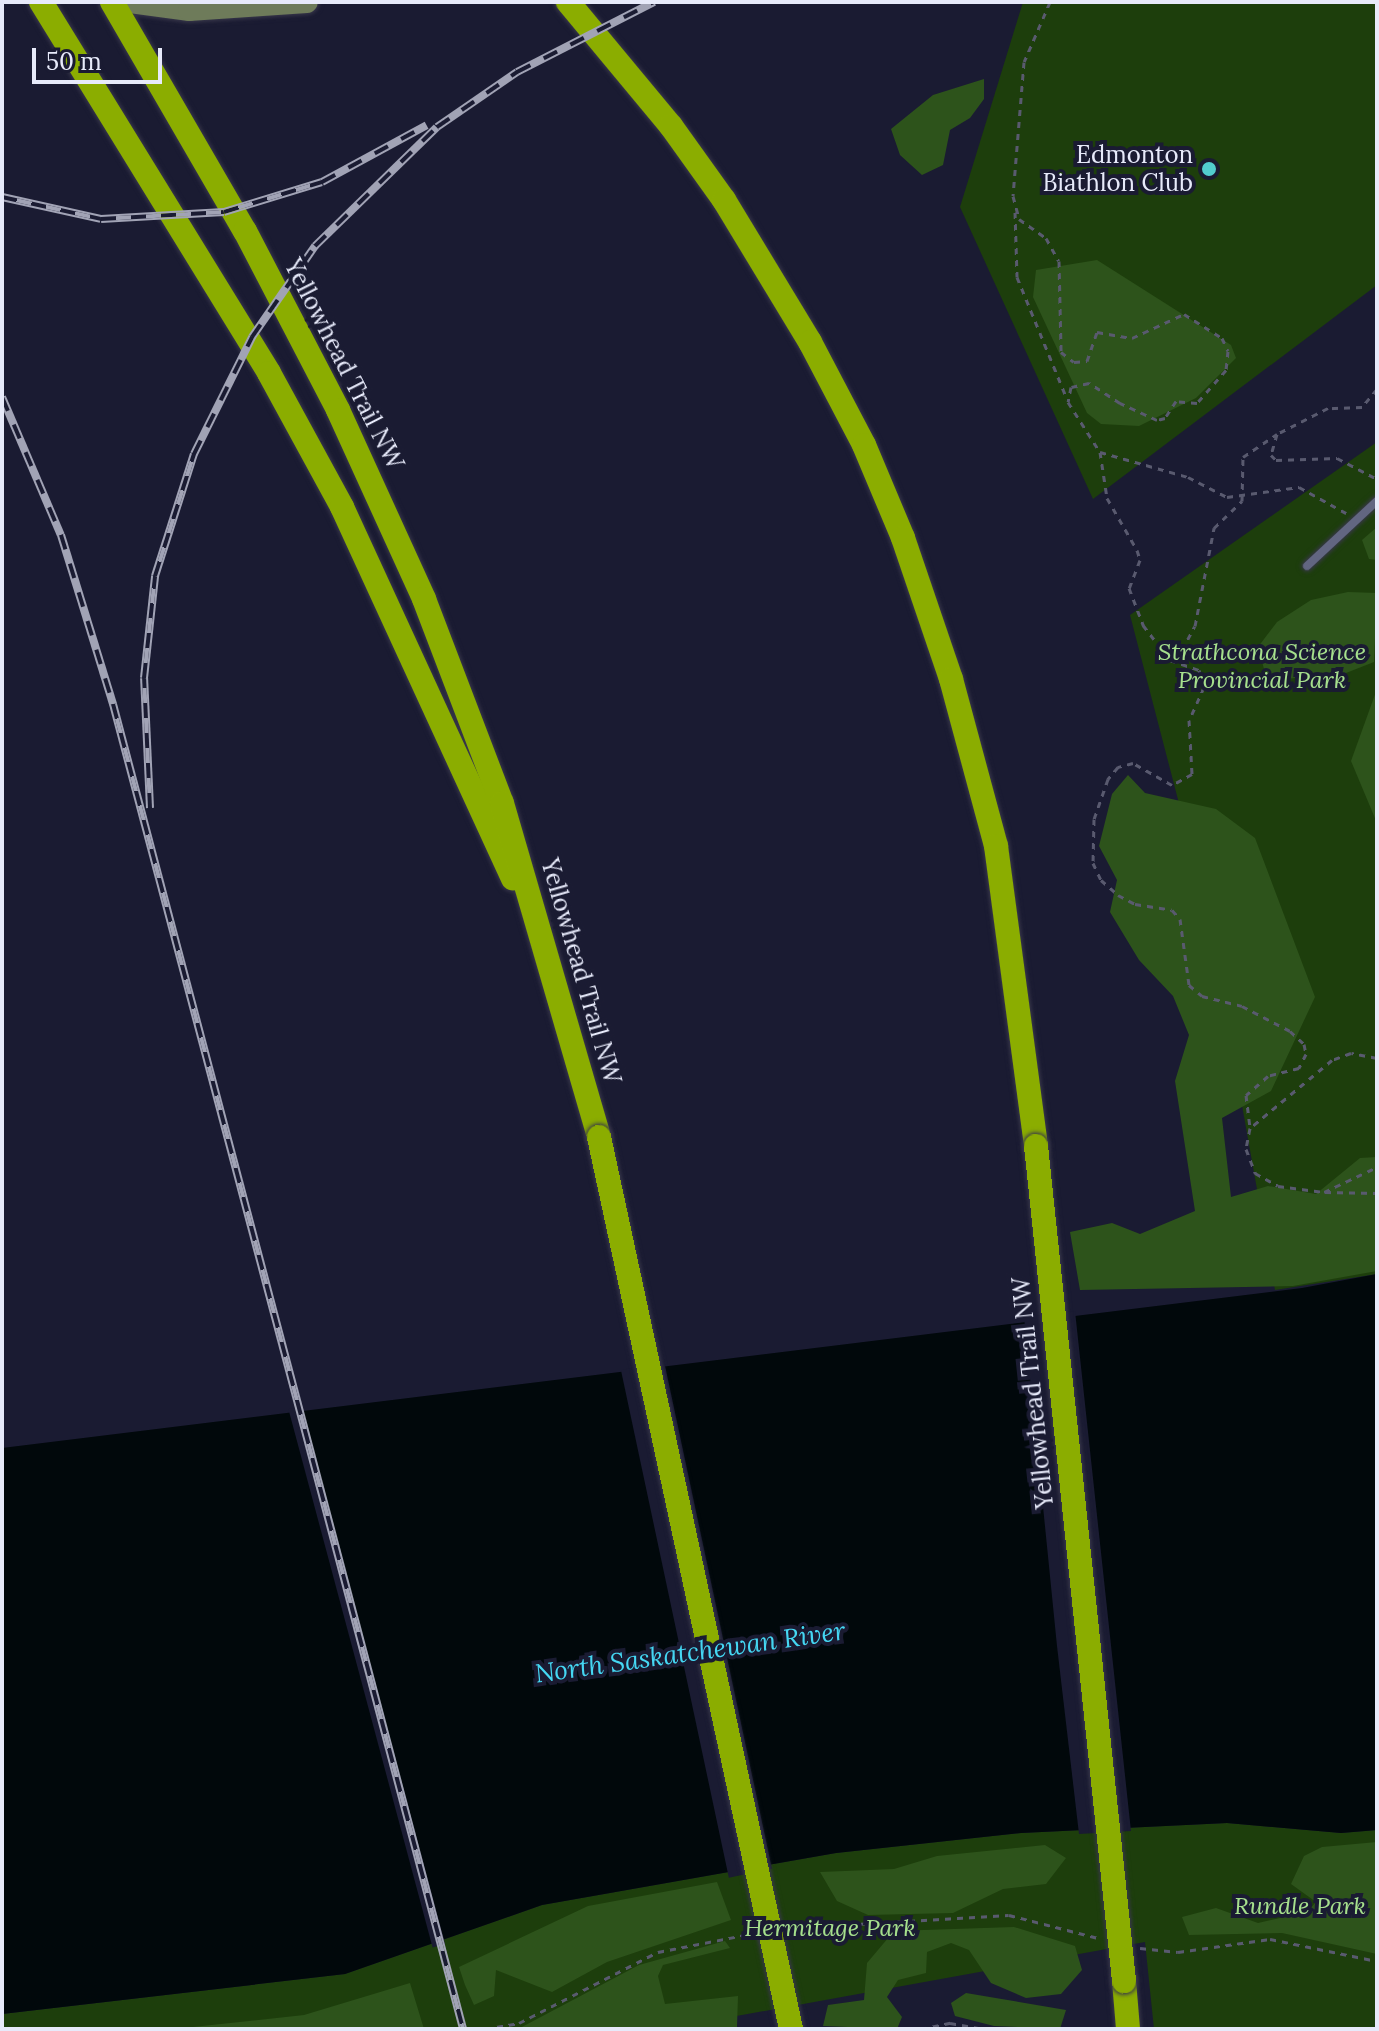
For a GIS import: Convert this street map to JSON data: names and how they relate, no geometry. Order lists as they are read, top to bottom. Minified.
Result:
{"streets":{"highway":["Yellowhead Trail NW"]},"water":["North Saskatchewan River"],"parks":["Strathcona Science Provincial Park","Rundle Park","Hermitage Park"],"places":["Edmonton Biathlon Club"],"scale_bar":"50 m"}
